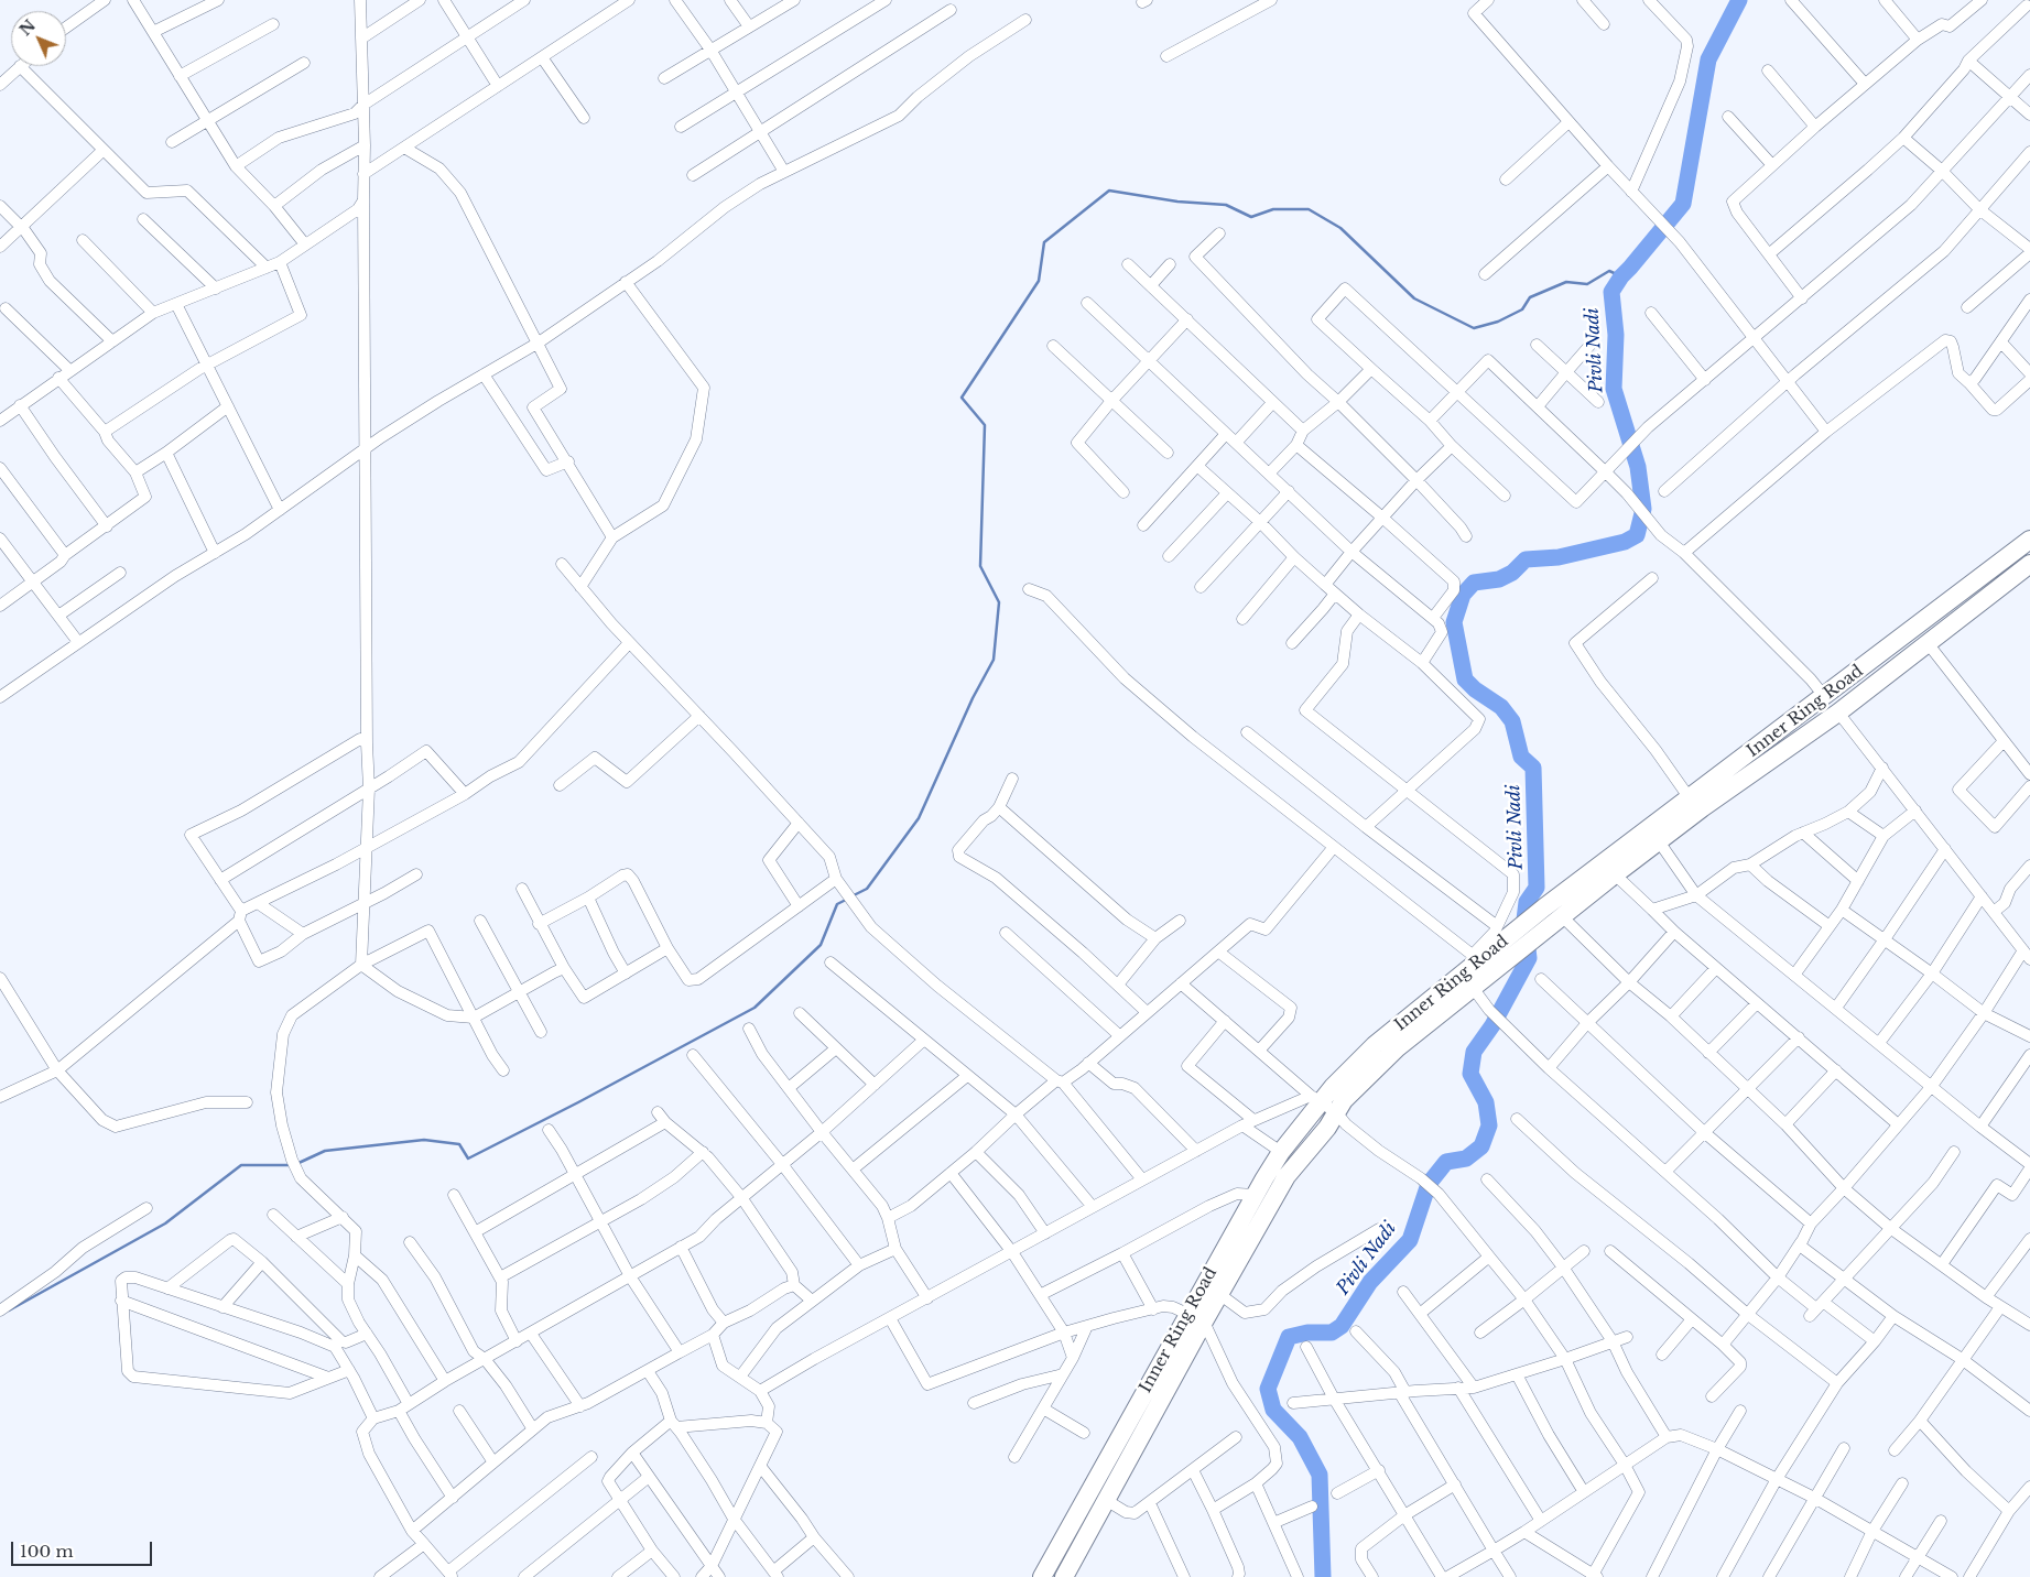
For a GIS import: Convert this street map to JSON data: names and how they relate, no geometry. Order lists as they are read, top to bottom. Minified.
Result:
{"streets":{"highway":["Inner Ring Road"]},"water":["Pivli Nadi"],"scale_bar":"100 m","north":"top left"}
